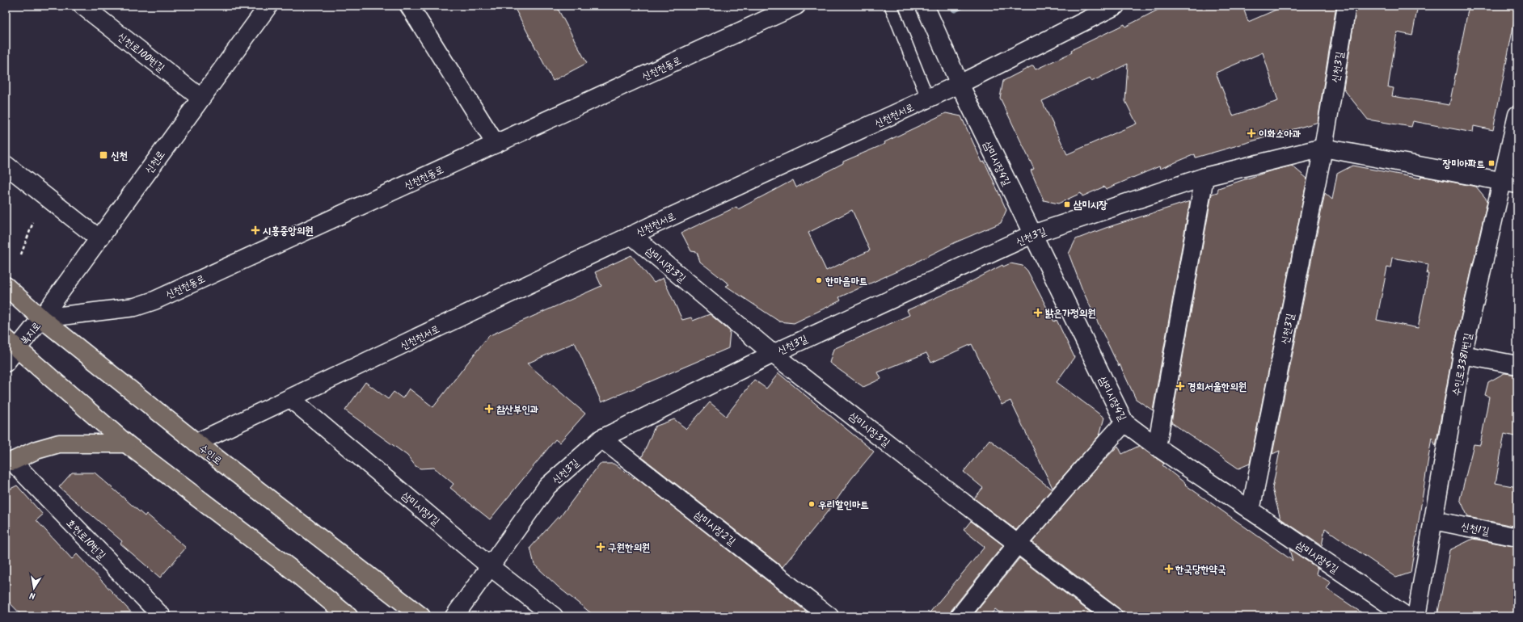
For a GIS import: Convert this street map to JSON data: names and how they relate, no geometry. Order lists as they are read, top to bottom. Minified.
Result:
{"streets":{"main road":["수인로"],"street":["신천로100번길","신천3길","신천천동로","신천천서로","신천로","삼미시장4길","삼미시장3길","복지로","수인로3381번길","삼미시장1길","삼미시장2길","신천1길","호현로10번길"]},"crossings":[["신천로100번길","신천로"],["신천3길","삼미시장4길"],["신천3길","삼미시장3길"],["신천3길","수인로3381번길"],["신천3길","삼미시장1길"],["신천3길","삼미시장2길"],["신천천동로","신천로"],["신천천동로","복지로"],["신천천동로","수인로"],["신천천서로","삼미시장4길"],["신천천서로","삼미시장3길"],["신천천서로","수인로"],["신천천서로","삼미시장1길"],["신천로","복지로"],["신천로","수인로"],["복지로","수인로"],["수인로3381번길","신천1길"]],"places":{"health":["이화소아과","시흥중앙의원","밝은가정의원","경희서울한의원","참산부인과","구원한의원","한국당한약국"],"transit":["신천","장미아파트","삼미시장"],"other":["한마음마트","우리할인마트"]},"north":"bottom"}
